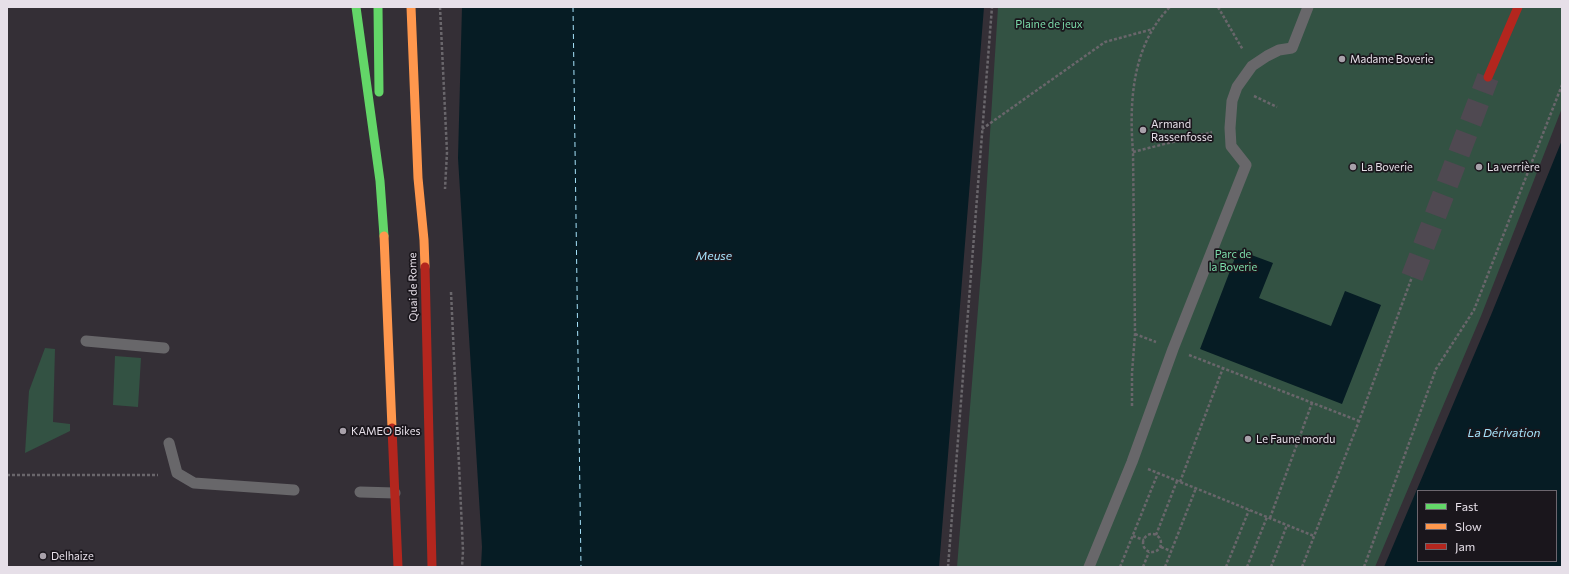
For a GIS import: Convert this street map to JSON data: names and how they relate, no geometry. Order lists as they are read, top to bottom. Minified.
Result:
{"streets":{"main road":["Quai de Rome"]},"water":["Meuse","La Dérivation"],"parks":["Plaine de jeux","Parc de la Boverie"],"places":["Madame Boverie","Armand Rassenfosse","La Boverie","La verrière","KAMEO Bikes","Le Faune mordu","Delhaize"],"legend":["Fast","Slow","Jam"]}
